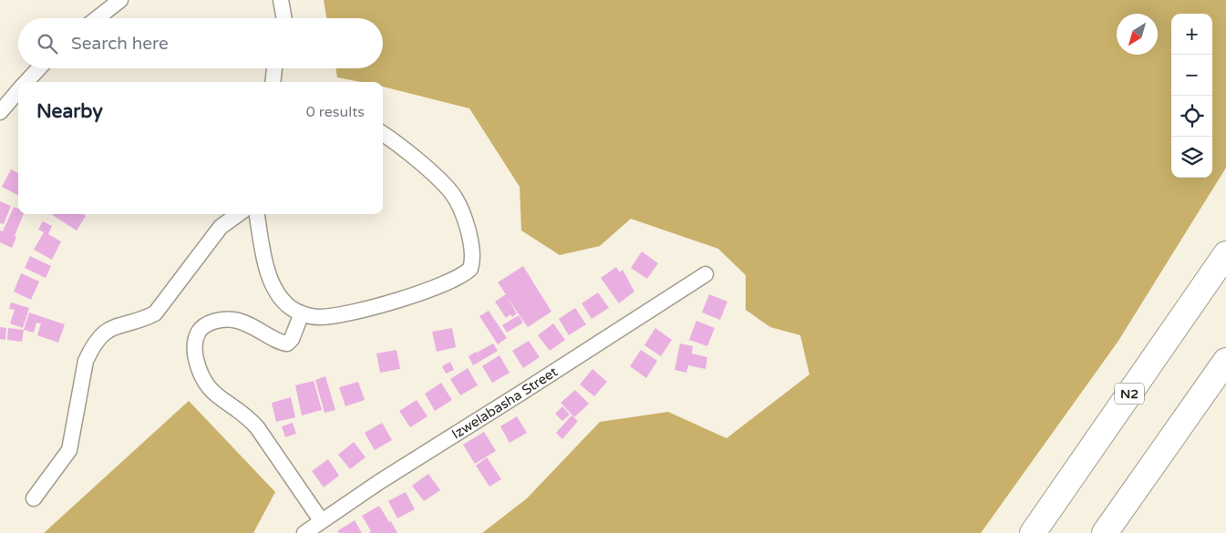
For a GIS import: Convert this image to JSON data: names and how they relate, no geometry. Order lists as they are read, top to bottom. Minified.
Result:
{"streets":{"highway":["N2"],"street":["Izwelabasha Street"]},"north":"bottom left","page":{"map_buttons":["+","−"],"search":"Search here","heading":["Nearby","0 results"]}}
